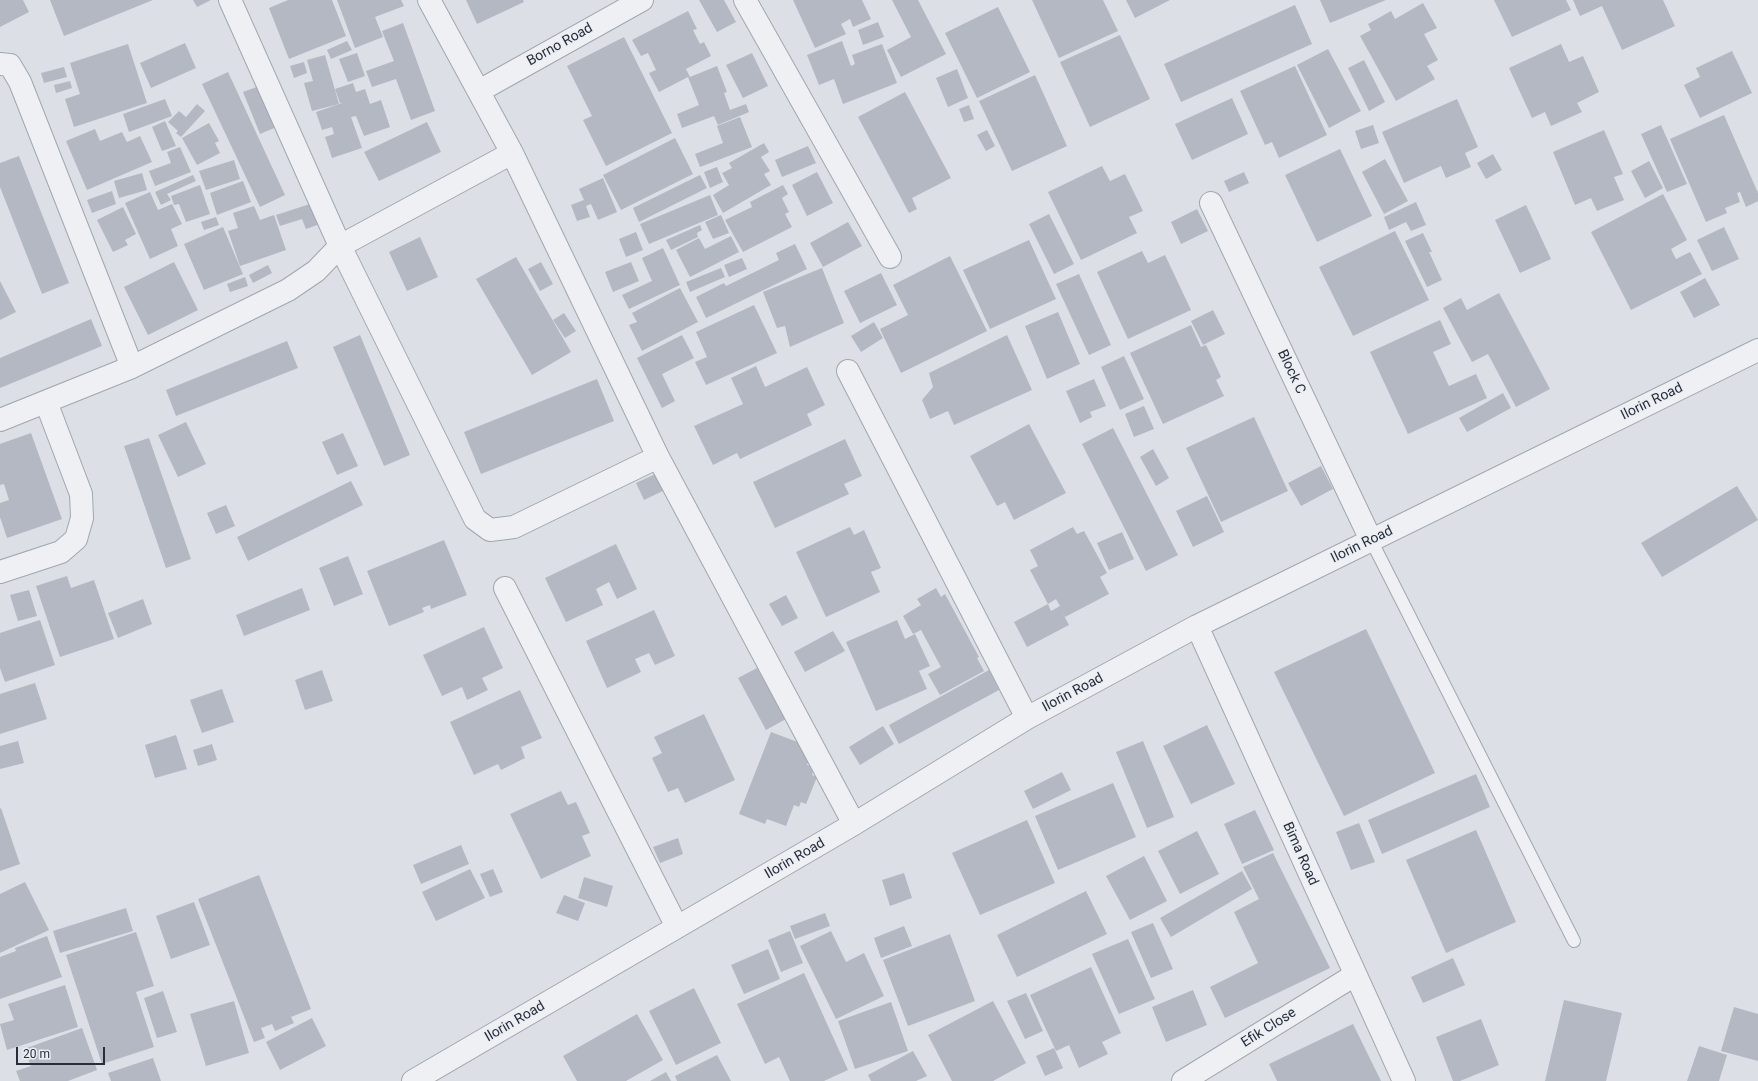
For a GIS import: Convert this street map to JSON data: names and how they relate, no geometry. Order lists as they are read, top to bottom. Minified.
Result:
{"streets":{"street":["Borno Road","Block C","Ilorin Road","Bima Road","Efik Close"]},"crossings":[["Block C","Ilorin Road"],["Ilorin Road","Bima Road"],["Bima Road","Efik Close"]],"scale_bar":"20 m"}
